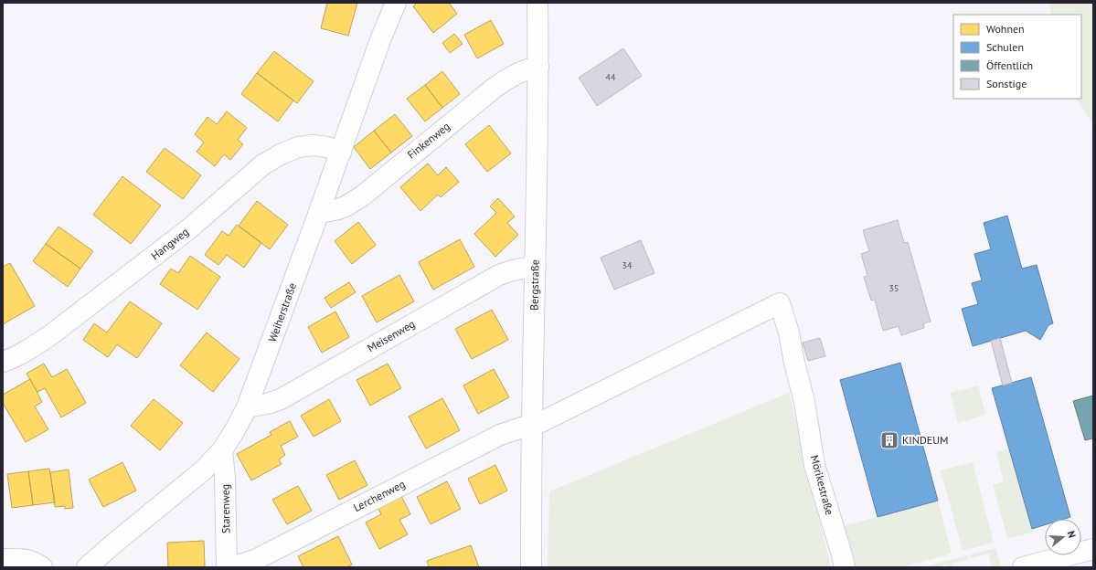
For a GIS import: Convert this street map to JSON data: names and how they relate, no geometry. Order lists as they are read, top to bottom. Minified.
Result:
{"streets":{"street":["Finkenweg","Hangweg","Bergstraße","Weiherstraße","Meisenweg","Mörikestraße","Lerchenweg","Starenweg"]},"crossings":[["Finkenweg","Bergstraße"],["Finkenweg","Weiherstraße"],["Hangweg","Weiherstraße"],["Bergstraße","Meisenweg"],["Bergstraße","Mörikestraße"],["Bergstraße","Lerchenweg"],["Weiherstraße","Meisenweg"],["Weiherstraße","Starenweg"],["Mörikestraße","Lerchenweg"],["Lerchenweg","Starenweg"]],"places":{"building":["KINDEUM"]},"house_numbers":["44","34","35"],"legend":["Wohnen","Schulen","Öffentlich","Sonstige"],"north":"right"}
